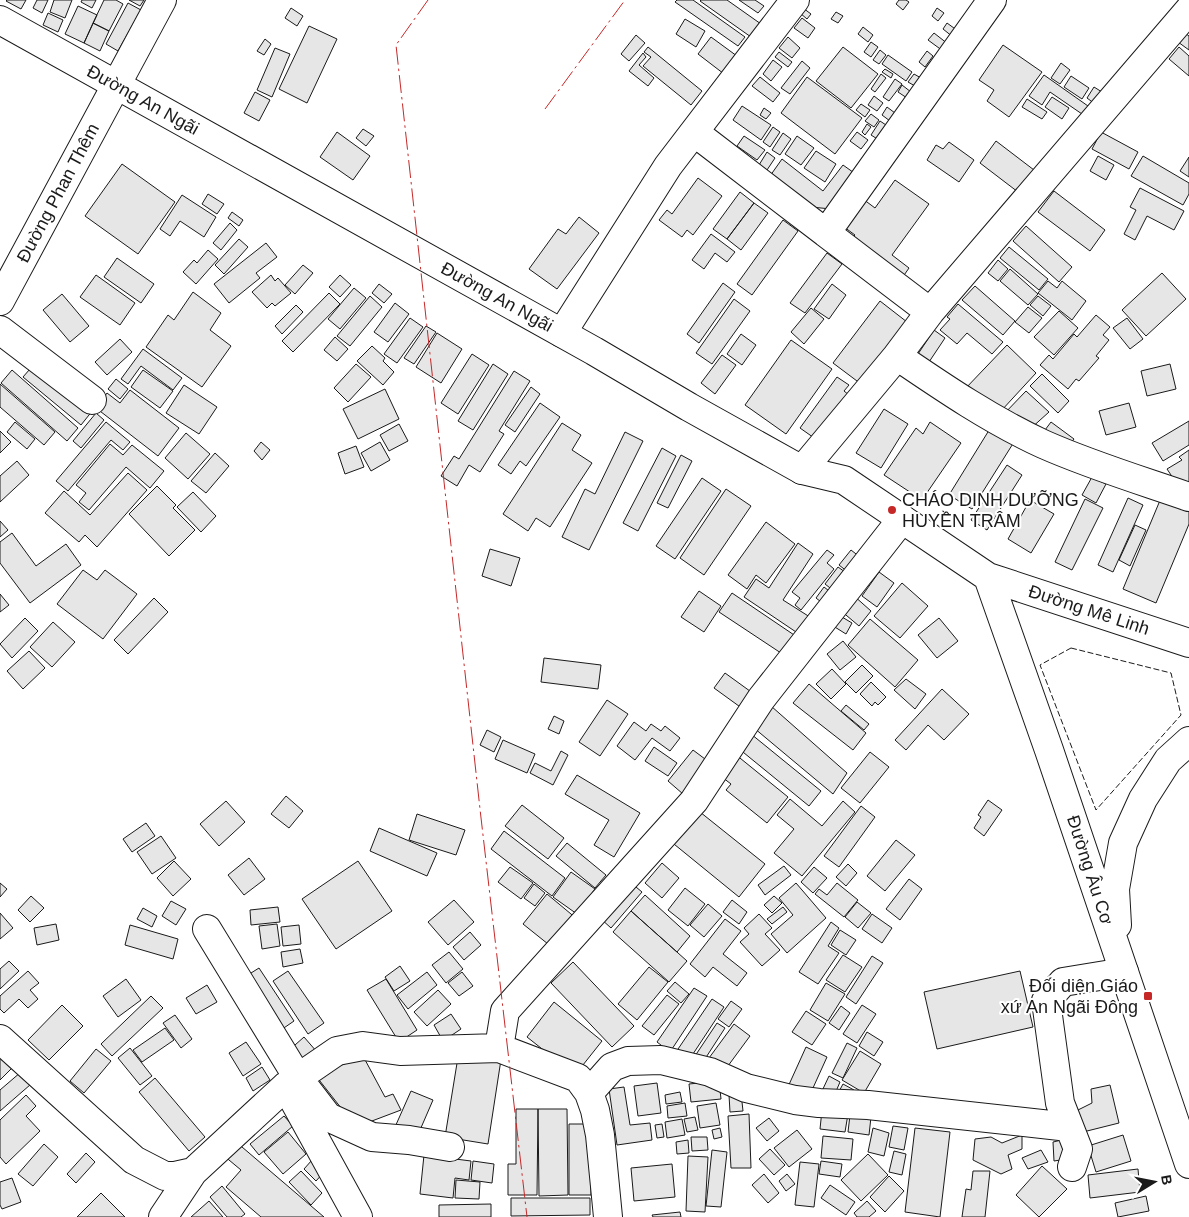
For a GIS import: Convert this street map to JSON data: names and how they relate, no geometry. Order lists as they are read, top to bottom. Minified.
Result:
{"streets":{"street":["Đường An Ngãi","Đường Phan Thêm","Đường Mê Linh","Đường Âu Cơ"]},"crossings":[["Đường An Ngãi","Đường Phan Thêm"],["Đường An Ngãi","Đường Mê Linh"],["Đường An Ngãi","Đường Âu Cơ"],["Đường Mê Linh","Đường Âu Cơ"]],"places":{"other":["CHÁO DINH DƯỠNG HUYỀN TRÂM"],"transit":["Đối diện Giáo xứ An Ngãi Đông"]},"north":"right"}
